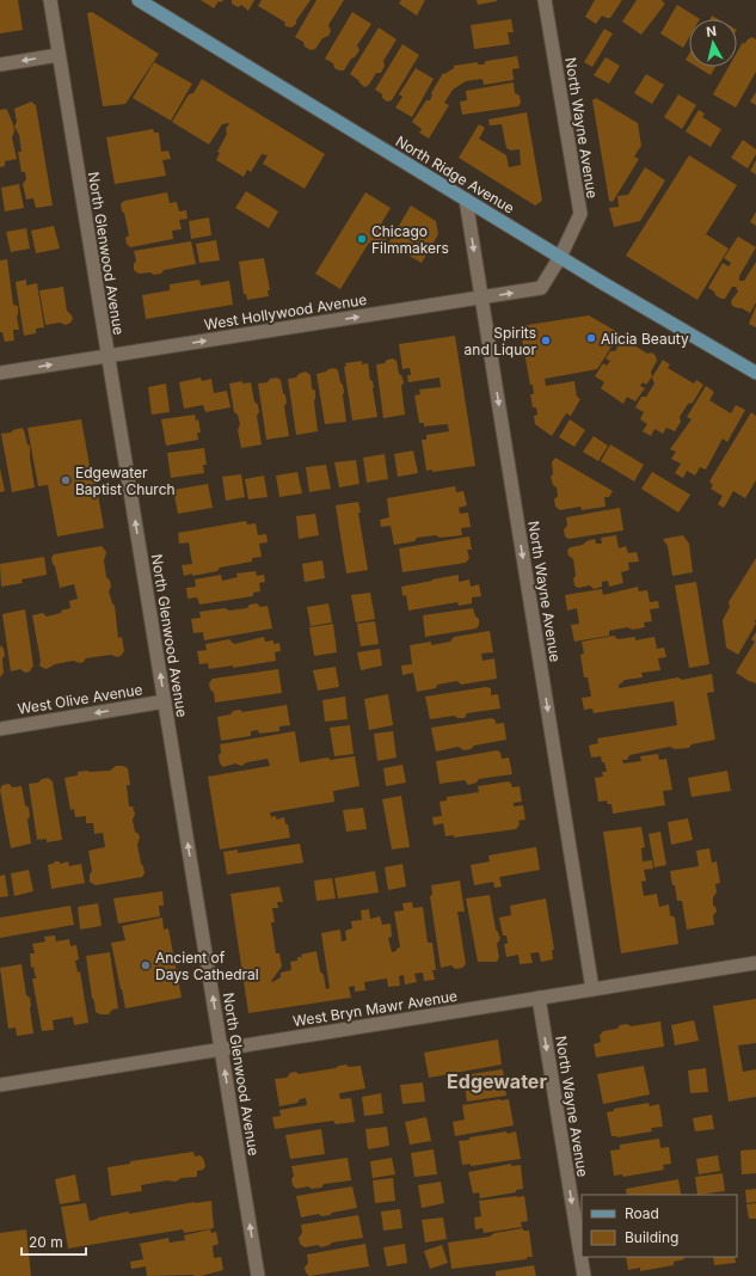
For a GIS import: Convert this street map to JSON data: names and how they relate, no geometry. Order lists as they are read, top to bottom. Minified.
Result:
{"streets":{"main road":["North Ridge Avenue"],"street":["North Wayne Avenue","North Glenwood Avenue","West Hollywood Avenue","West Olive Avenue","West Bryn Mawr Avenue"]},"crossings":[["North Wayne Avenue","North Ridge Avenue"],["North Wayne Avenue","West Hollywood Avenue"],["North Wayne Avenue","West Bryn Mawr Avenue"],["North Ridge Avenue","West Hollywood Avenue"],["North Glenwood Avenue","West Hollywood Avenue"],["North Glenwood Avenue","West Olive Avenue"],["North Glenwood Avenue","West Bryn Mawr Avenue"]],"one_way":["North Wayne Avenue","North Glenwood Avenue","West Hollywood Avenue","West Olive Avenue"],"districts":["Edgewater"],"places":["Chicago Filmmakers","Alicia Beauty","Spirits and Liquor","Edgewater Baptist Church","Ancient of Days Cathedral"],"legend":["Road","Building"],"scale_bar":"20 m","north":"top"}
